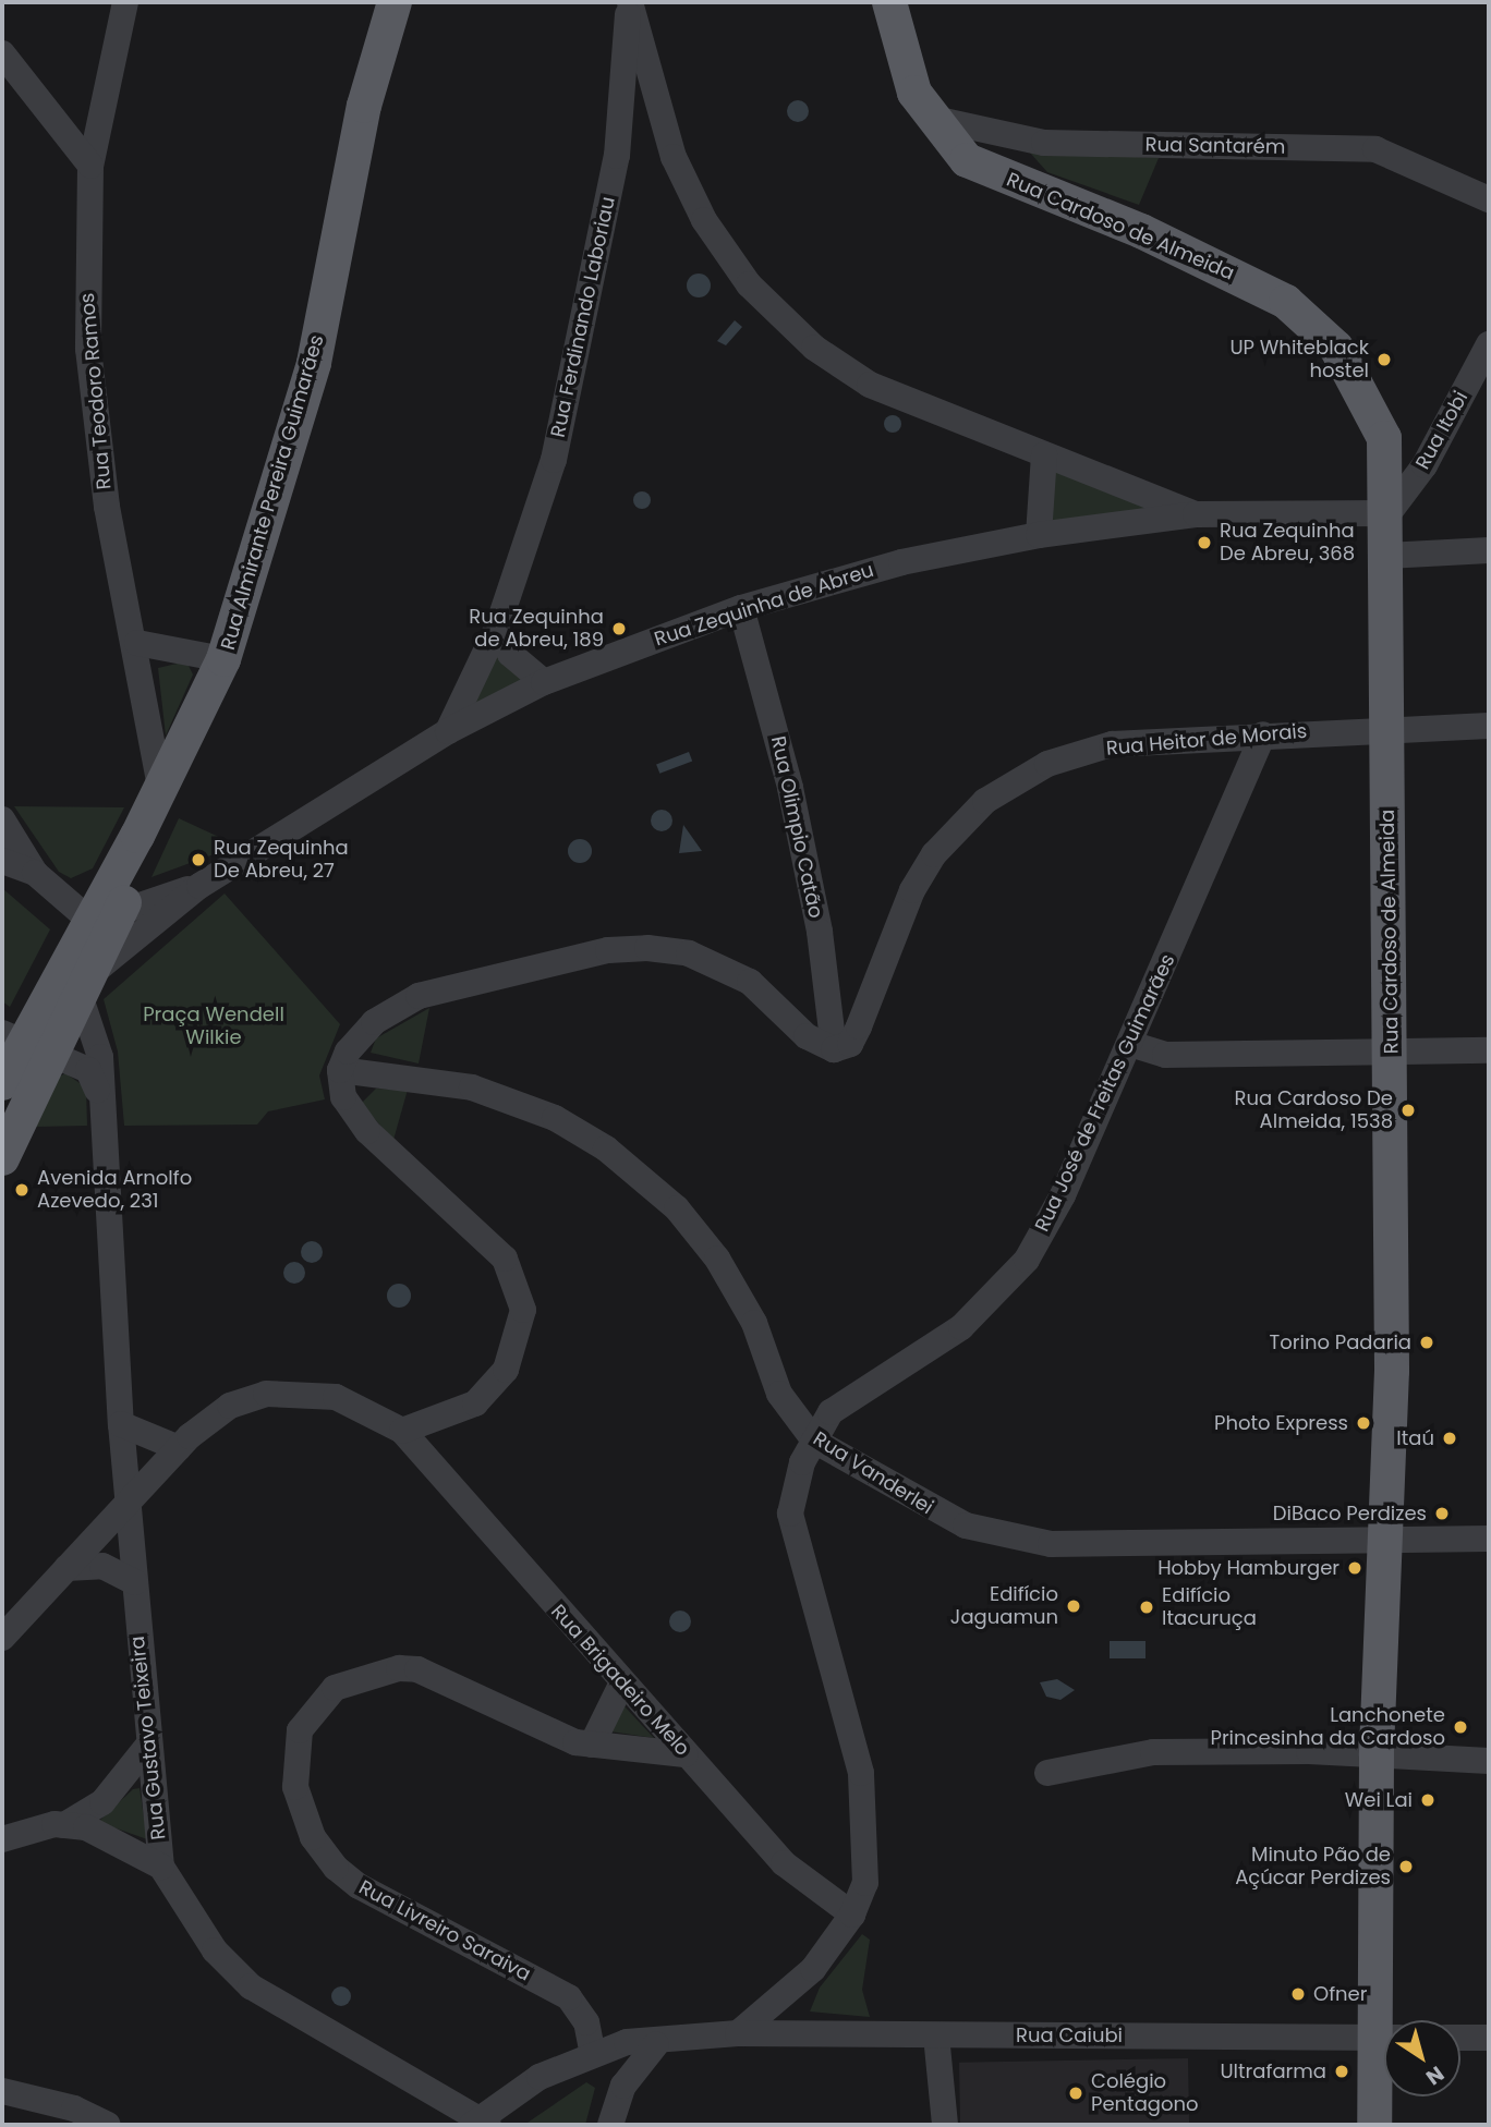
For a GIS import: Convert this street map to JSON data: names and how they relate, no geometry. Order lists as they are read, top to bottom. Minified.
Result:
{"streets":{"main road":["Rua Cardoso de Almeida","Rua Almirante Pereira Guimarães"],"street":["Rua Santarém","Rua Ferdinando Laboriau","Rua Teodoro Ramos","Rua Itobi","Rua Zequinha de Abreu","Rua Heitor de Morais","Rua Olimpio Catão","Rua José de Freitas Guimarães","Rua Vanderlei","Rua Brigadeiro Melo","Rua Gustavo Teixeira","Rua Livreiro Saraiva","Rua Caiubi"]},"crossings":[["Rua Santarém","Rua Cardoso de Almeida"],["Rua Cardoso de Almeida","Rua Itobi"],["Rua Cardoso de Almeida","Rua Zequinha de Abreu"],["Rua Cardoso de Almeida","Rua Heitor de Morais"],["Rua Cardoso de Almeida","Rua Vanderlei"],["Rua Ferdinando Laboriau","Rua Zequinha de Abreu"],["Rua Teodoro Ramos","Rua Almirante Pereira Guimarães"],["Rua Itobi","Rua Zequinha de Abreu"],["Rua Almirante Pereira Guimarães","Rua Zequinha de Abreu"],["Rua Zequinha de Abreu","Rua Olimpio Catão"],["Rua Zequinha de Abreu","Rua Gustavo Teixeira"],["Rua Heitor de Morais","Rua Olimpio Catão"],["Rua Heitor de Morais","Rua José de Freitas Guimarães"],["Rua José de Freitas Guimarães","Rua Vanderlei"],["Rua José de Freitas Guimarães","Rua Brigadeiro Melo"],["Rua José de Freitas Guimarães","Rua Caiubi"],["Rua Brigadeiro Melo","Rua Livreiro Saraiva"],["Rua Livreiro Saraiva","Rua Caiubi"]],"parks":["Praça Wendell Wilkie"],"places":["UP Whiteblack hostel","Rua Zequinha De Abreu, 368","Rua Zequinha de Abreu, 189","Rua Zequinha De Abreu, 27","Rua Cardoso De Almeida, 1538","Avenida Arnolfo Azevedo, 231","Torino Padaria","Photo Express","Itaú","DiBaco Perdizes","Hobby Hamburger","Edifício Jaguamun","Edifício Itacuruça","Lanchonete Princesinha da Cardoso","Wei Lai","Minuto Pão de Açúcar Perdizes","Ofner","Ultrafarma","Colégio Pentagono"],"north":"bottom right"}
